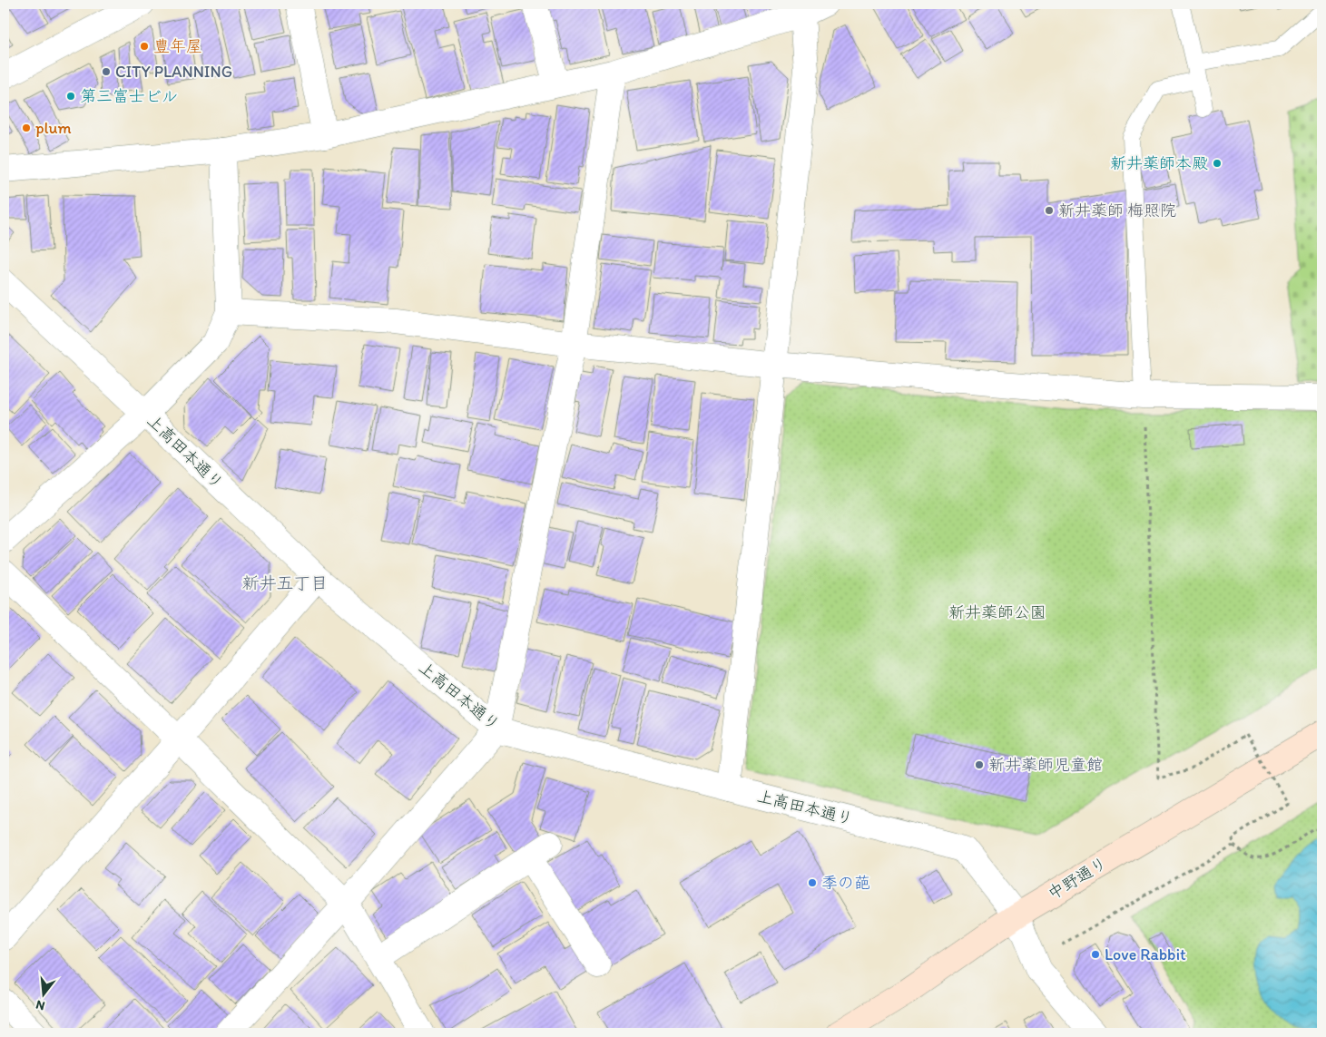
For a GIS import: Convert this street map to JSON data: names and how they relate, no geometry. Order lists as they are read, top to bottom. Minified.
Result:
{"streets":{"main road":["中野通り"],"street":["上高田本通り"]},"crossings":[["上高田本通り","中野通り"]],"districts":["新井五丁目"],"parks":["新井薬師公園"],"places":["豊年屋","CITY PLANNING","第三富士ビル","plum","新井薬師本殿","新井薬師 梅照院","新井薬師児童館","季の葩","Love Rabbit"],"north":"bottom"}
